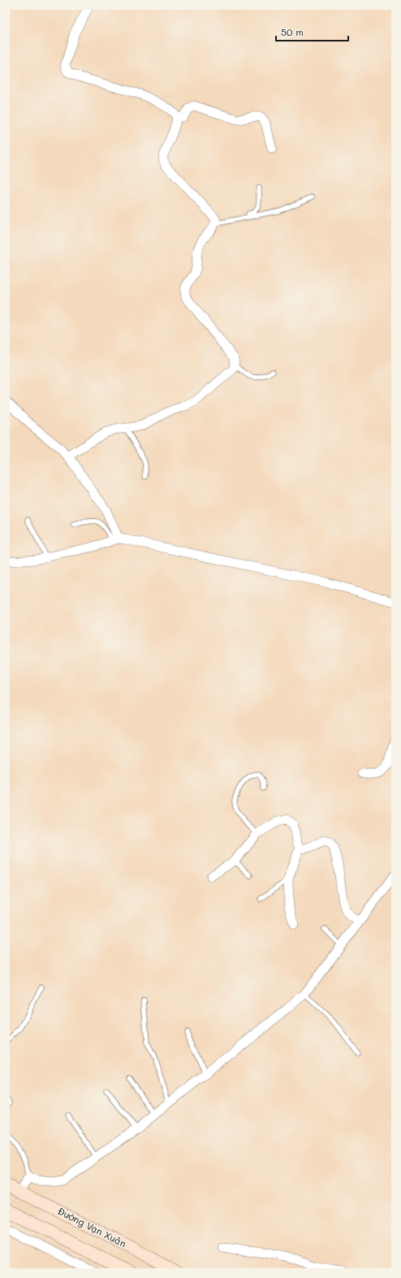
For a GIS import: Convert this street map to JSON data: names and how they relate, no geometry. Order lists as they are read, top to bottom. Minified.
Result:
{"streets":{"main road":["Đường Vạn Xuân"]},"scale_bar":"50 m"}
